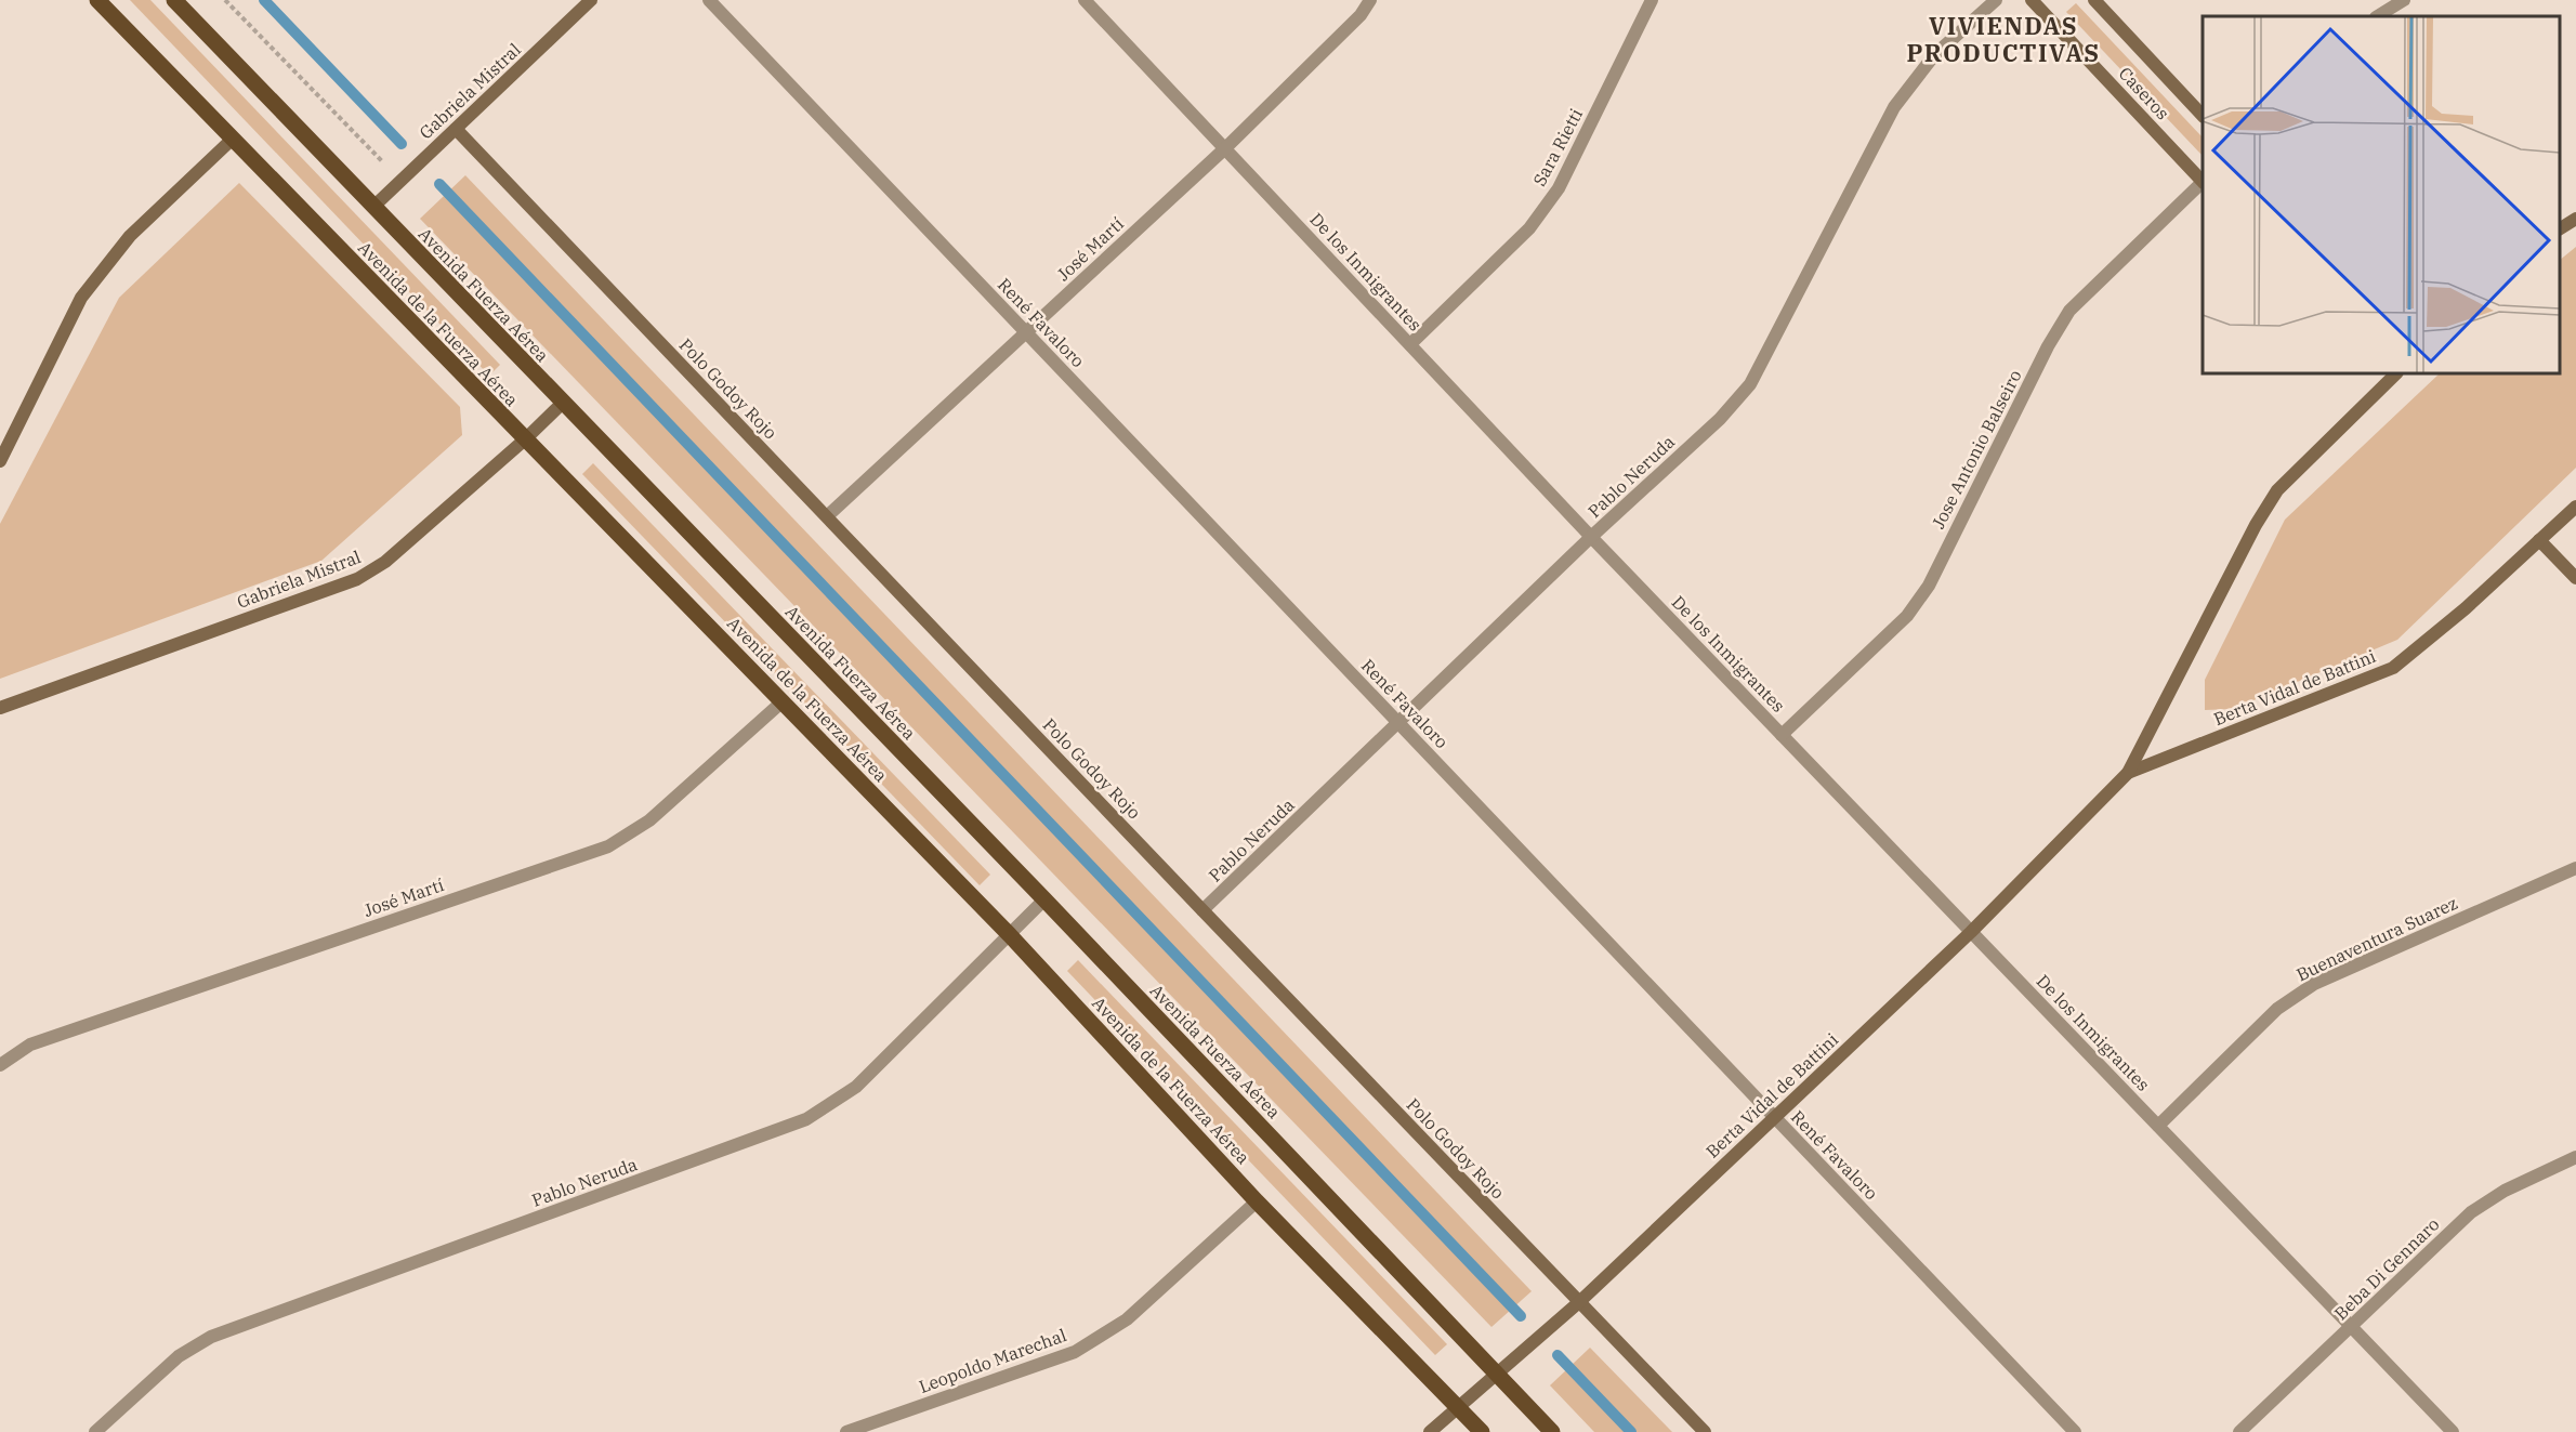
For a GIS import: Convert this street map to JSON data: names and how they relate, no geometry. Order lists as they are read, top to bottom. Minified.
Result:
{"streets":{"main road":["Avenida Fuerza Aérea","Avenida de la Fuerza Aérea"],"street":["Gabriela Mistral","Caseros","Sara Rietti","José Martí","De los Inmigrantes","René Favaloro","Polo Godoy Rojo","Jose Antonio Balseiro","Pablo Neruda","Berta Vidal de Battini","Buenaventura Suarez","Beba Di Gennaro","Leopoldo Marechal"]},"crossings":[["Gabriela Mistral","Avenida Fuerza Aérea"],["Gabriela Mistral","Avenida de la Fuerza Aérea"],["Gabriela Mistral","Polo Godoy Rojo"],["Sara Rietti","De los Inmigrantes"],["José Martí","De los Inmigrantes"],["José Martí","René Favaloro"],["José Martí","Avenida de la Fuerza Aérea"],["José Martí","Polo Godoy Rojo"],["De los Inmigrantes","Jose Antonio Balseiro"],["De los Inmigrantes","Pablo Neruda"],["De los Inmigrantes","Berta Vidal de Battini"],["De los Inmigrantes","Buenaventura Suarez"],["De los Inmigrantes","Beba Di Gennaro"],["Avenida Fuerza Aérea","Pablo Neruda"],["Avenida Fuerza Aérea","Berta Vidal de Battini"],["René Favaloro","Pablo Neruda"],["René Favaloro","Berta Vidal de Battini"],["Avenida de la Fuerza Aérea","Pablo Neruda"],["Avenida de la Fuerza Aérea","Berta Vidal de Battini"],["Avenida de la Fuerza Aérea","Leopoldo Marechal"],["Polo Godoy Rojo","Pablo Neruda"],["Polo Godoy Rojo","Berta Vidal de Battini"]],"districts":["VIVIENDAS PRODUCTIVAS"]}
